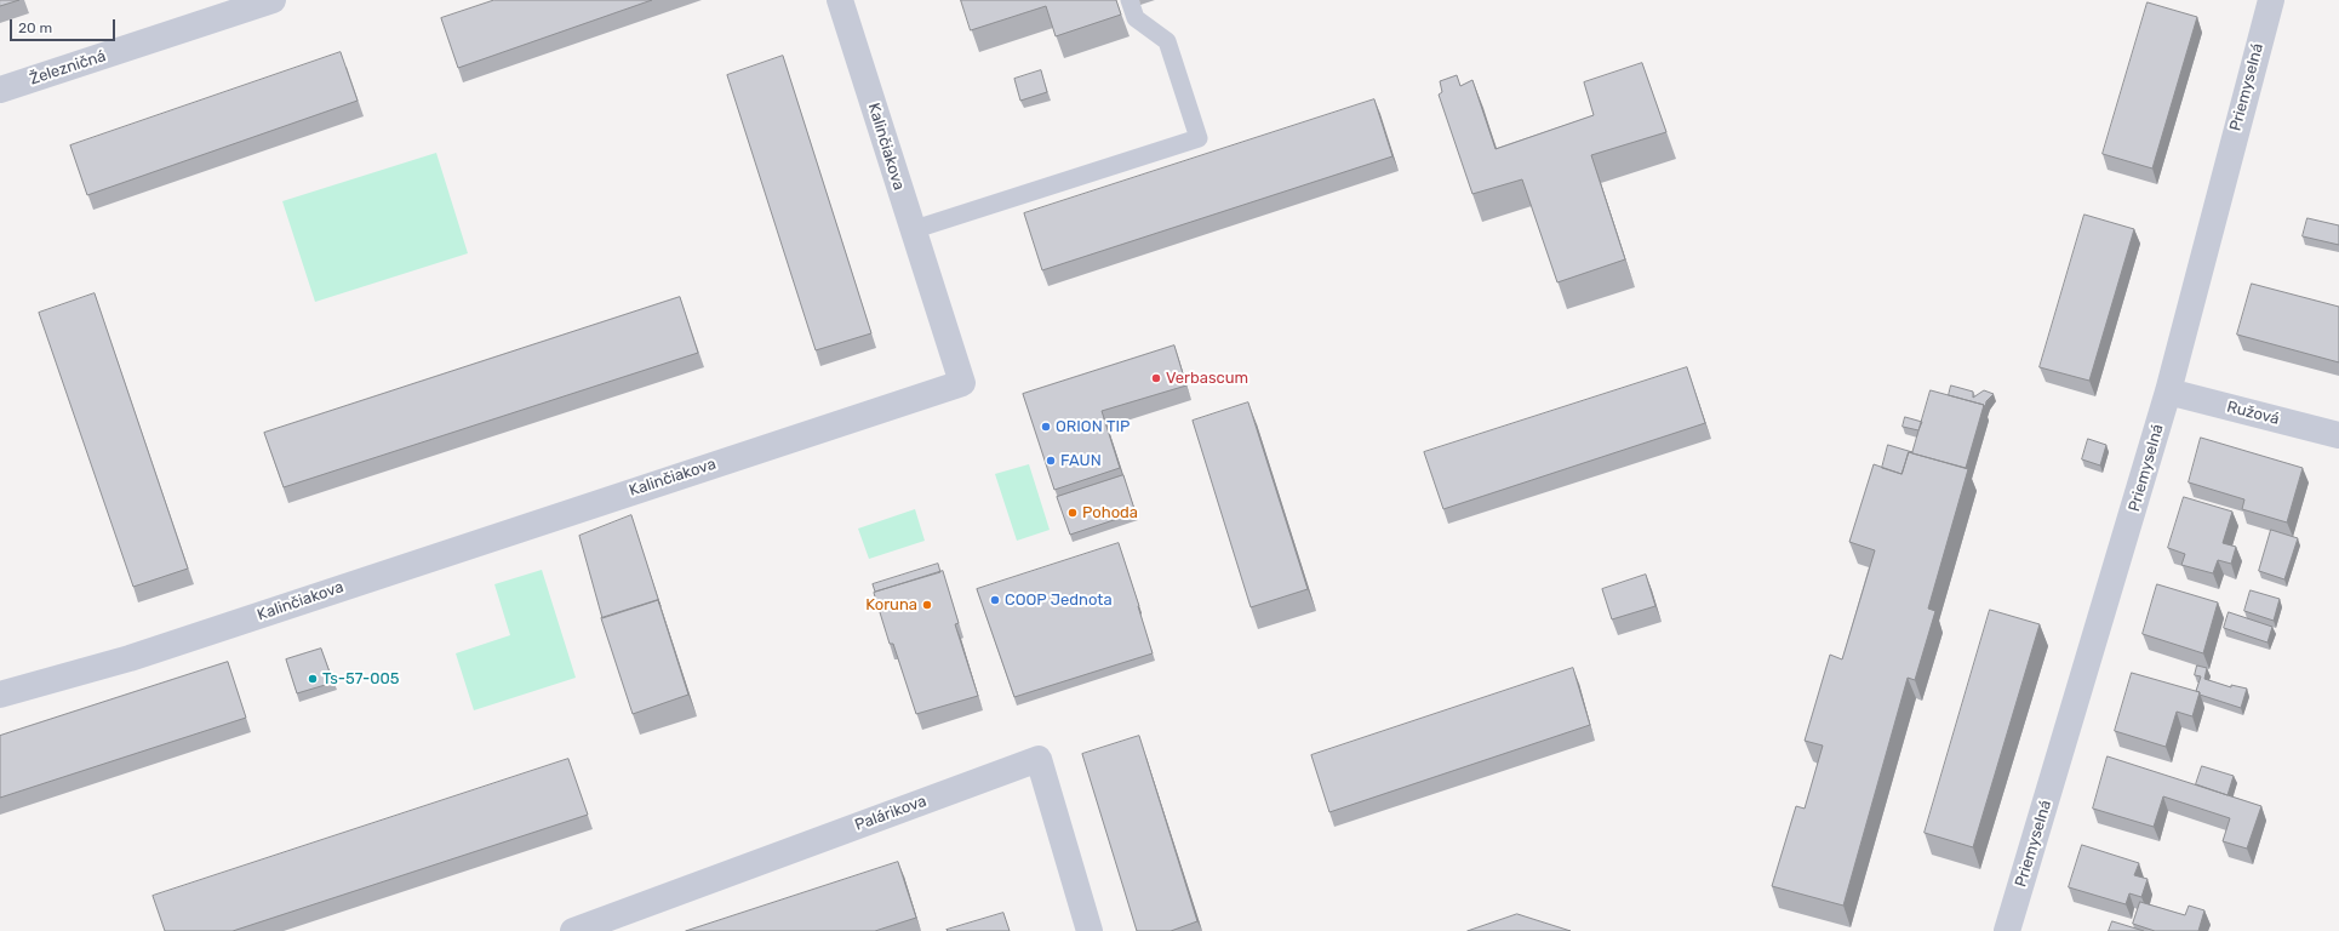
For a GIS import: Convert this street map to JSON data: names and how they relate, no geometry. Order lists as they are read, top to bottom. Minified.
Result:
{"streets":{"street":["Železničná","Priemyselná","Kalinčiakova","Ružová","Palárikova"]},"crossings":[["Priemyselná","Ružová"]],"places":["Verbascum","ORION TIP","FAUN","Pohoda","COOP Jednota","Koruna","Ts-57-005"],"scale_bar":"20 m"}
